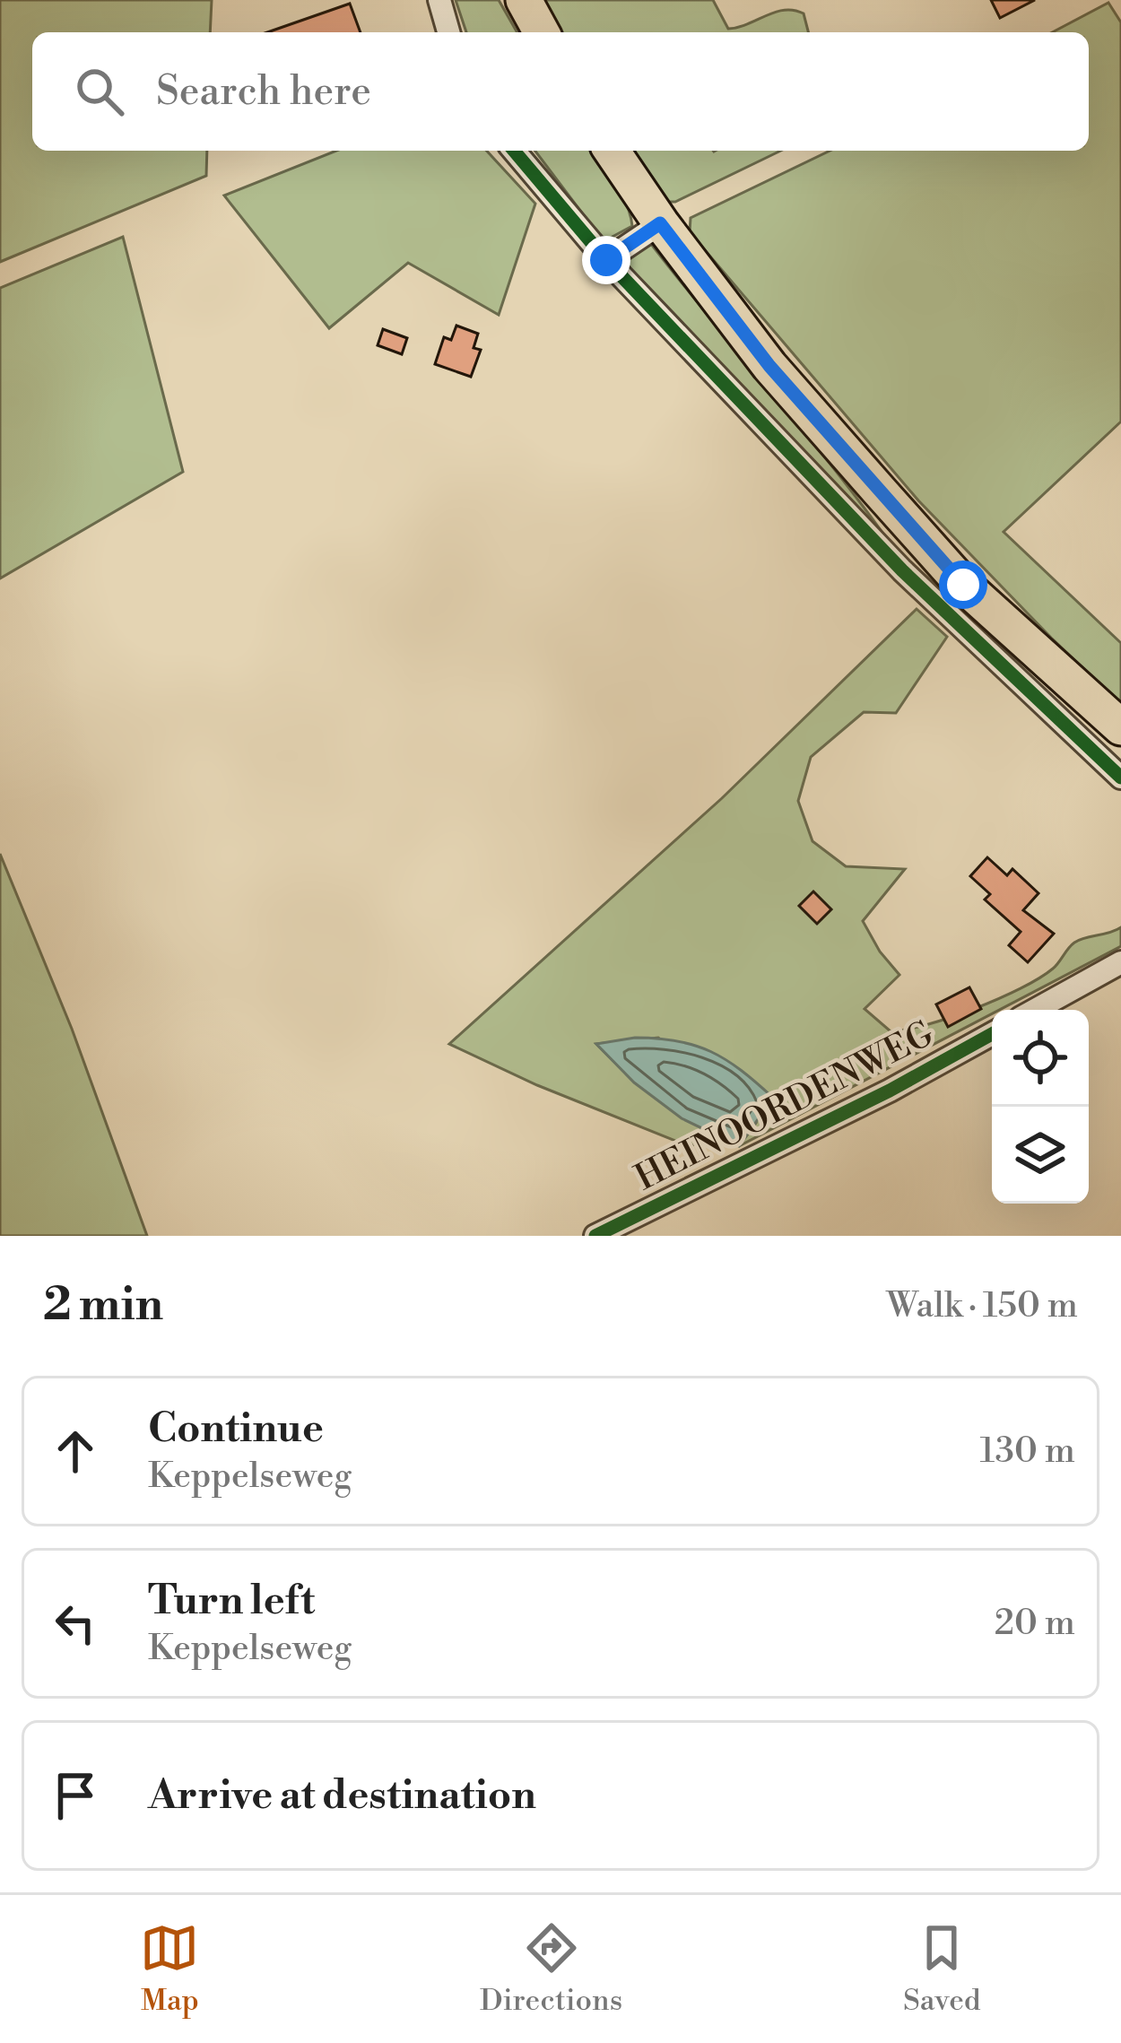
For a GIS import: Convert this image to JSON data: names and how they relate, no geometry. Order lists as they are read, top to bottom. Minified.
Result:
{"streets":{"street":["HEINOORDENWEG"]},"page":{"search":"Search here","heading":["2 min","Walk · 150 m"],"list":[["Continue","Keppelseweg","130 m"],["Turn left","Keppelseweg","20 m"],"Arrive at destination"],"nav":["Map","Directions","Saved"]}}
